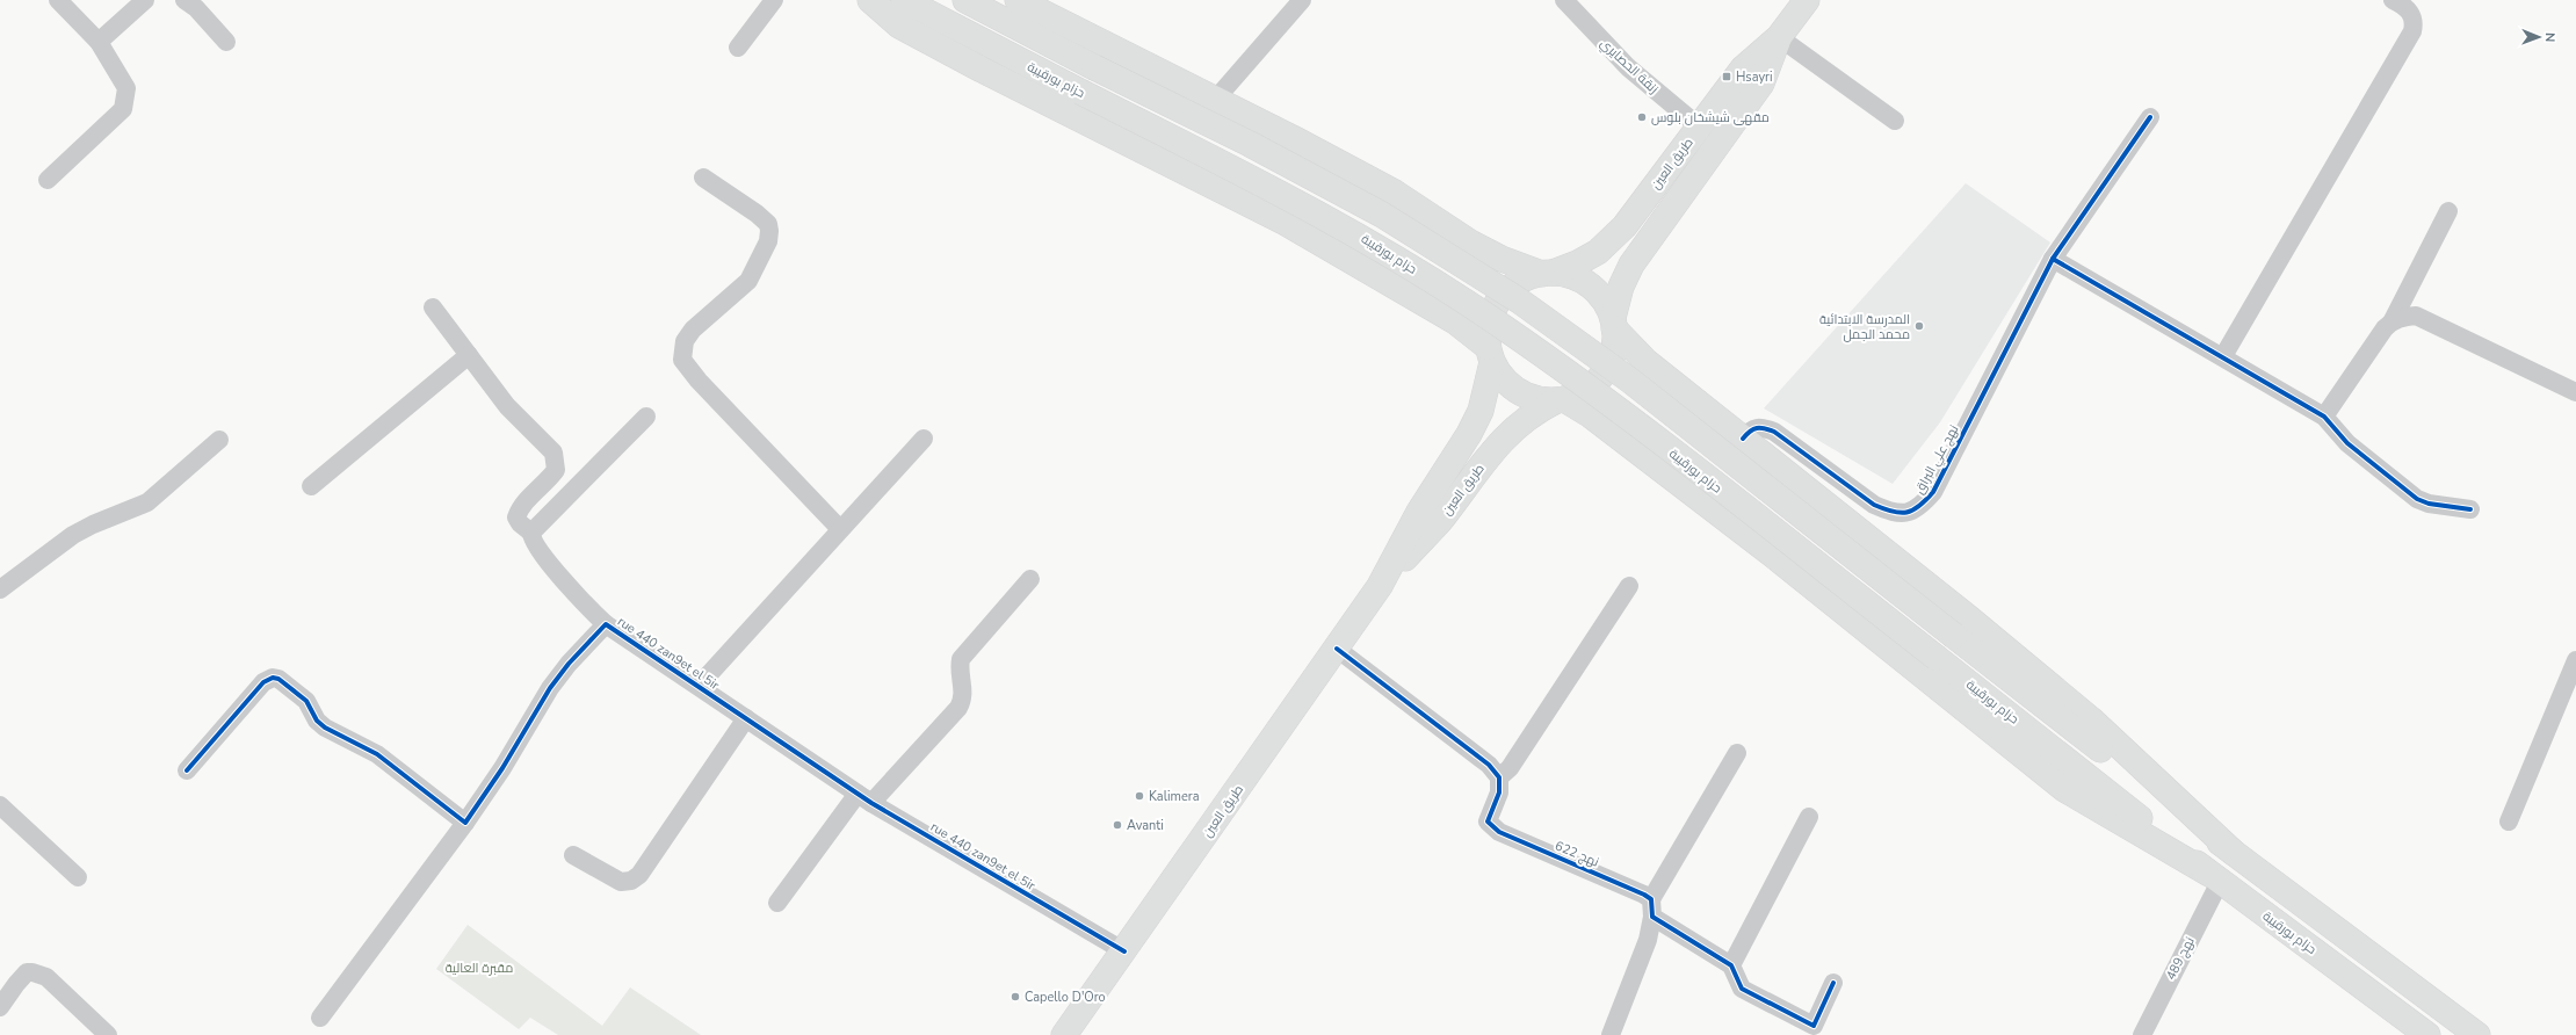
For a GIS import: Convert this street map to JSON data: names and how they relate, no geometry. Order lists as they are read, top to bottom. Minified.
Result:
{"streets":{"main road":["حزام بورقيبة","طريق العين"],"street":["زنقة الحصايري","نهج علي البراق","rue 440 zan9et el 5ir","نهج 622","نهج 489"]},"crossings":[["زنقة الحصايري","طريق العين"],["حزام بورقيبة","نهج 489"],["طريق العين","rue 440 zan9et el 5ir"]],"parks":["مقبرة العالية"],"places":{"transit":["Hsayri"],"other":["مقهى شيشخان بلوس","المدرسة الابتدائية محمد الجمل","Kalimera","Avanti","Capello D'Oro"]},"north":"right"}
